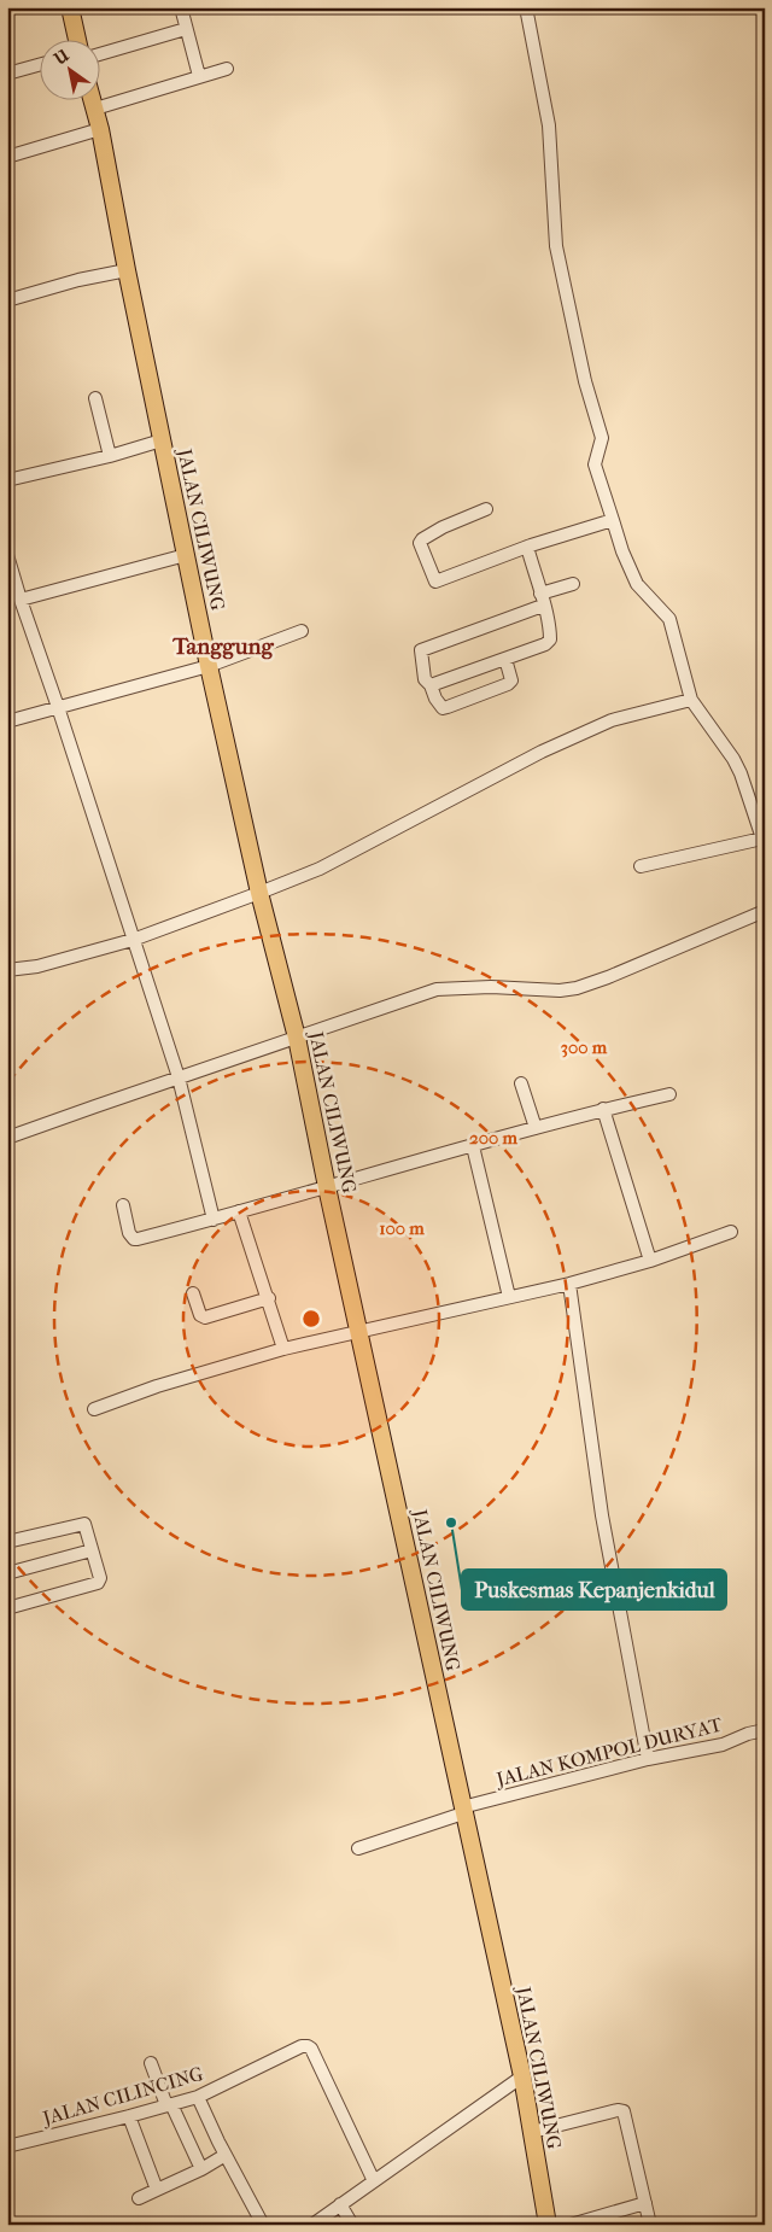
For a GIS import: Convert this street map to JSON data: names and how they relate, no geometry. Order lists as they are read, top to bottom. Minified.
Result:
{"streets":{"main road":["JALAN CILIWUNG"],"street":["JALAN KOMPOL DURYAT","JALAN CILINCING"]},"crossings":[["JALAN CILIWUNG","JALAN KOMPOL DURYAT"]],"districts":["Tanggung"],"places":["Puskesmas Kepanjenkidul"],"north":"top left","rings":["300 m","200 m","100 m"]}
